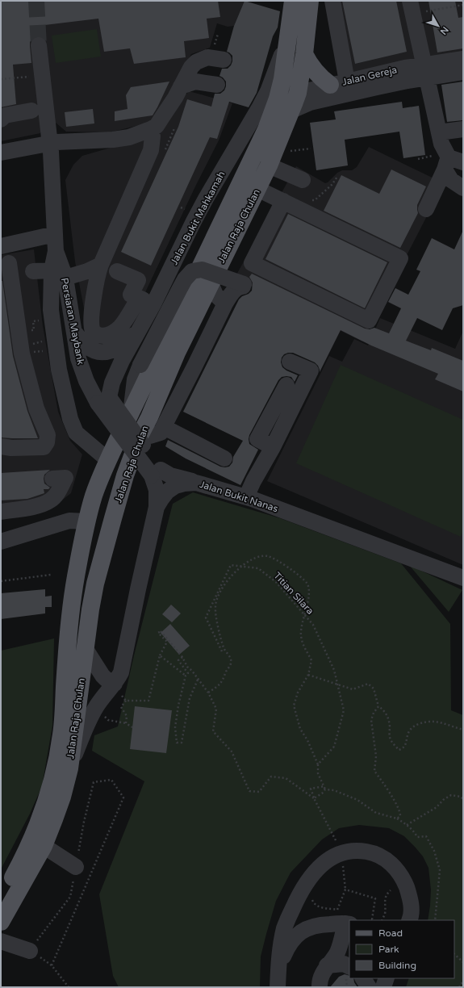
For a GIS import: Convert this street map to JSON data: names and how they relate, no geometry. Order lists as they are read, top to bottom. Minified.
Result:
{"streets":{"main road":["Jalan Raja Chulan"],"street":["Jalan Gereja","Jalan Bukit Mahkamah","Persiaran Maybank","Jalan Bukit Nanas"],"path":["Titian Silara"]},"crossings":[["Jalan Gereja","Jalan Raja Chulan"],["Jalan Bukit Mahkamah","Jalan Raja Chulan"],["Jalan Bukit Mahkamah","Persiaran Maybank"],["Jalan Raja Chulan","Persiaran Maybank"],["Jalan Raja Chulan","Jalan Bukit Nanas"],["Persiaran Maybank","Jalan Bukit Nanas"]],"legend":["Road","Park","Building"],"north":"bottom right"}
